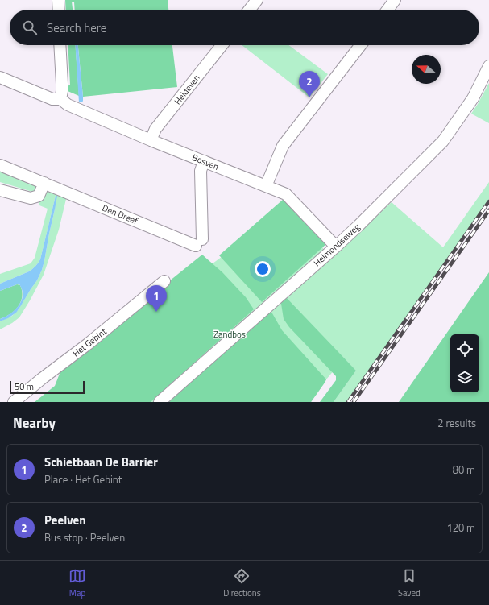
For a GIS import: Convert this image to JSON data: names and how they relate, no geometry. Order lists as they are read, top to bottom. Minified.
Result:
{"streets":{"street":["Heideven","Bosven","Den Dreef","Helmondseweg","Het Gebint"]},"crossings":[["Heideven","Bosven"],["Bosven","Den Dreef"],["Bosven","Helmondseweg"]],"parks":["Zandbos"],"scale_bar":"50 m","north":"left","page":{"search":"Search here","pins":["2","1"],"scale":"50 m","heading":["Nearby","2 results"],"list":[{"mark":"1","name":"Schietbaan De Barrier","note":"Place · Het Gebint","value":"80 m"},{"mark":"2","name":"Peelven","note":"Bus stop · Peelven","value":"120 m"}],"nav":["Map","Directions","Saved"]}}
